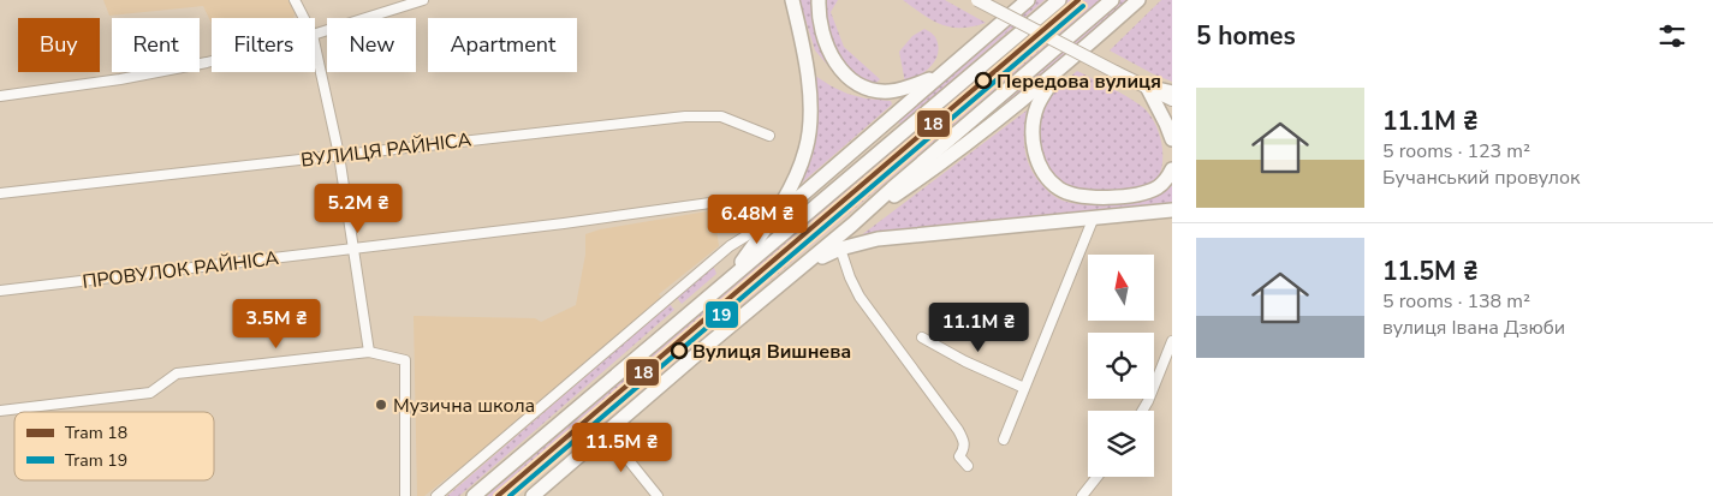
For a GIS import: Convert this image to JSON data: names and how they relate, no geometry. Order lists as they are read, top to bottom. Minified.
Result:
{"streets":{"street":["ВУЛИЦЯ РАЙНІСА","ПРОВУЛОК РАЙНІСА"]},"places":["Передова вулиця","Вулиця Вишнева","Музична школа"],"lines":["tram line 18","tram line 19"],"legend":["Tram 18","Tram 19"],"north":"top","page":{"heading":"5 homes","chip":["Buy","Rent","Filters","New","Apartment"],"list":[{"name":"11.1M ₴","note":"5 rooms · 123 m² · Бучанський провулок"},{"name":"11.5M ₴","note":"5 rooms · 138 m² · вулиця Івана Дзюби"}],"price":["5.2M ₴","6.48M ₴","3.5M ₴","11.1M ₴","11.5M ₴"]}}
